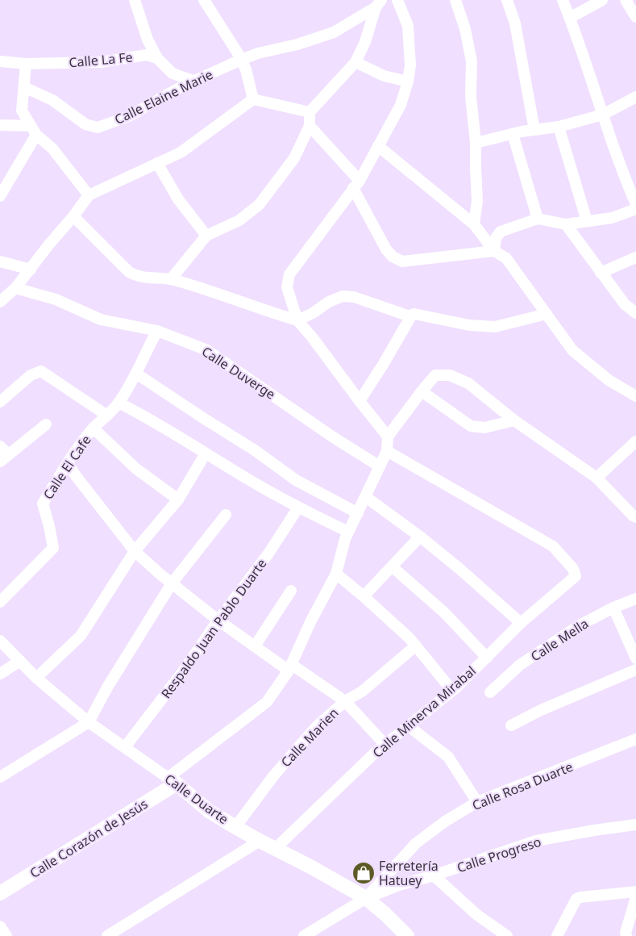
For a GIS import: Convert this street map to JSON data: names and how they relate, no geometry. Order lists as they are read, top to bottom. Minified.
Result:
{"streets":{"street":["Calle La Fe","Calle Elaine Marie","Calle Duverge","Calle El Cafe","Respaldo Juan Pablo Duarte","Calle Mella","Calle Minerva Mirabal","Calle Marien","Calle Rosa Duarte","Calle Duarte","Calle Corazón de Jesús","Calle Progreso"]},"crossings":[["Calle Duverge","Calle El Cafe"],["Respaldo Juan Pablo Duarte","Calle Duarte"],["Calle Minerva Mirabal","Calle Duarte"],["Calle Marien","Calle Duarte"],["Calle Rosa Duarte","Calle Duarte"],["Calle Rosa Duarte","Calle Progreso"],["Calle Duarte","Calle Corazón de Jesús"],["Calle Duarte","Calle Progreso"]],"places":{"shop":["Ferretería Hatuey"]}}
